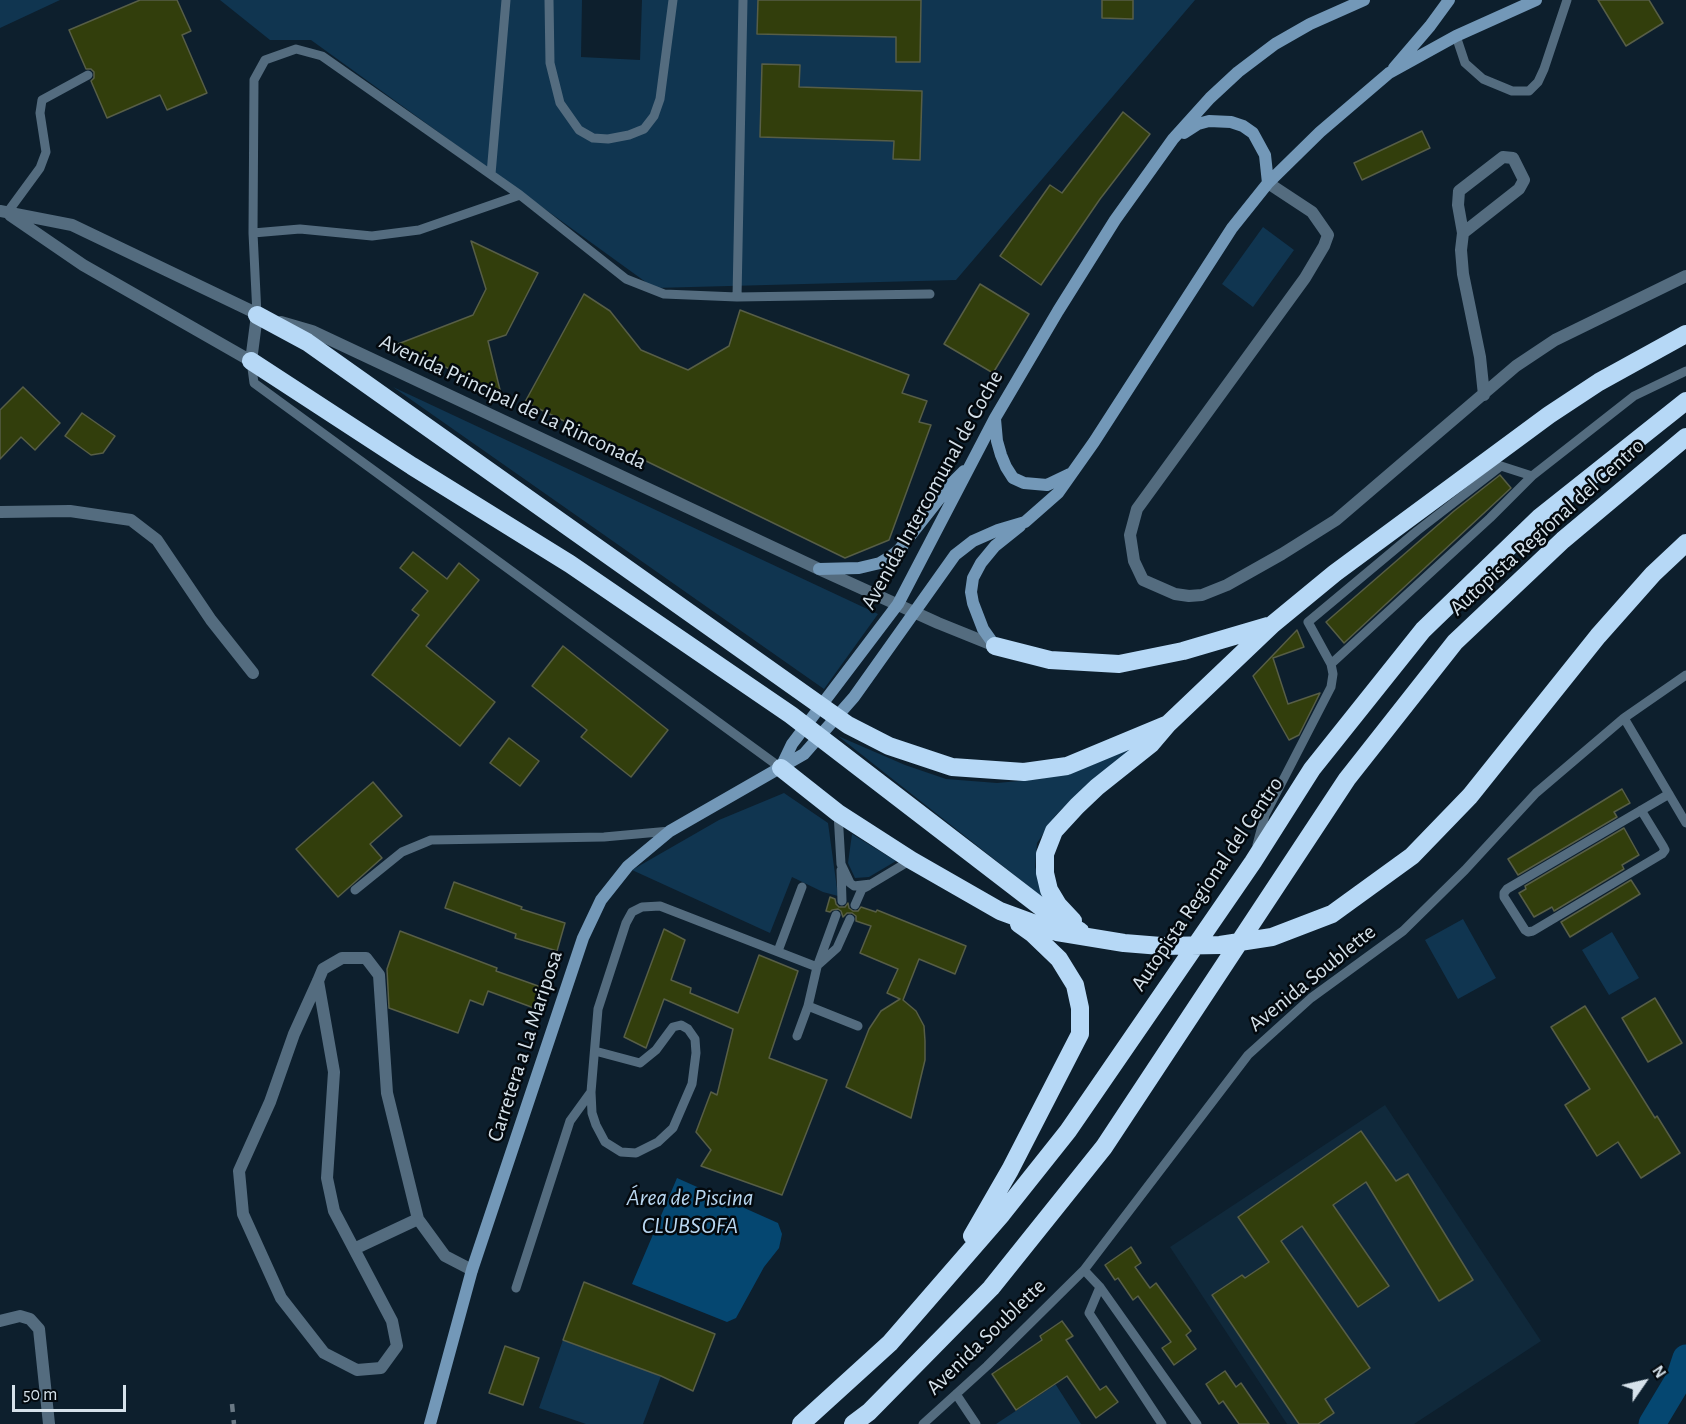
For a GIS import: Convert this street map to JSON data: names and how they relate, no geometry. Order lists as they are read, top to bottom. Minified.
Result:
{"streets":{"highway":["Autopista Regional del Centro"],"main road":["Avenida Intercomunal de Coche","Carretera a La Mariposa"],"street":["Avenida Principal de La Rinconada"],"lane":["Avenida Soublette"]},"crossings":[["Avenida Principal de La Rinconada","Avenida Intercomunal de Coche"],["Avenida Intercomunal de Coche","Carretera a La Mariposa"]],"water":["Área de Piscina CLUBSOFA"],"scale_bar":"50 m","north":"top right"}
